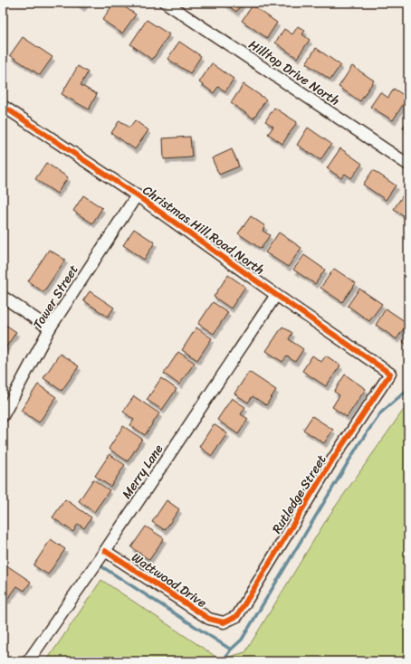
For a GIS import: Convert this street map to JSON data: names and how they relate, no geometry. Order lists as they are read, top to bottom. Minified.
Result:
{"streets":{"street":["Hilltop Drive North","Christmas Hill Road North","Tower Street","Merry Lane","Rutledge Street","Wattwood Drive"]},"crossings":[["Christmas Hill Road North","Tower Street"],["Christmas Hill Road North","Merry Lane"],["Christmas Hill Road North","Rutledge Street"],["Merry Lane","Wattwood Drive"],["Rutledge Street","Wattwood Drive"]]}
